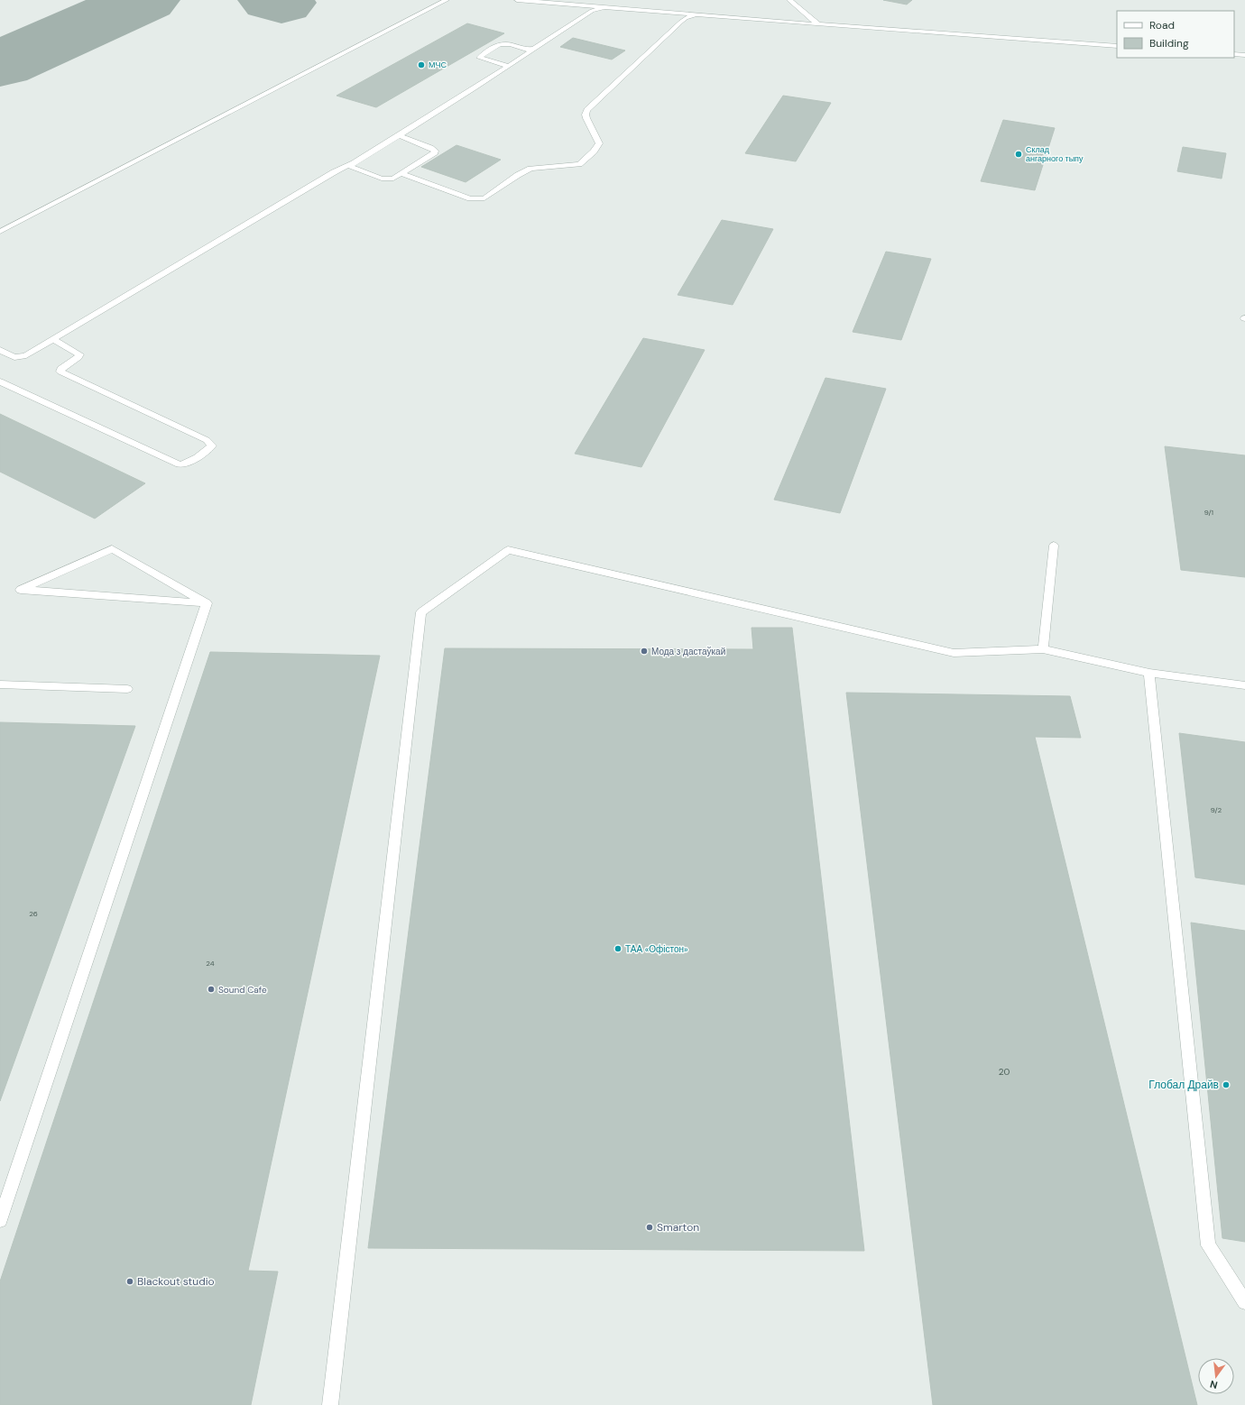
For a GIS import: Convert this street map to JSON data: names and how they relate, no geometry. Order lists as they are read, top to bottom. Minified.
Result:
{"places":["МЧС","Склад ангарного тыпу","Мода з дастаўкай","ТАА «Офістон»","Sound Cafe","Глобал Драйв","Smarton","Blackout studio"],"house_numbers":["9/1","9/2","26","24","20"],"legend":["Road","Building"],"north":"bottom"}
